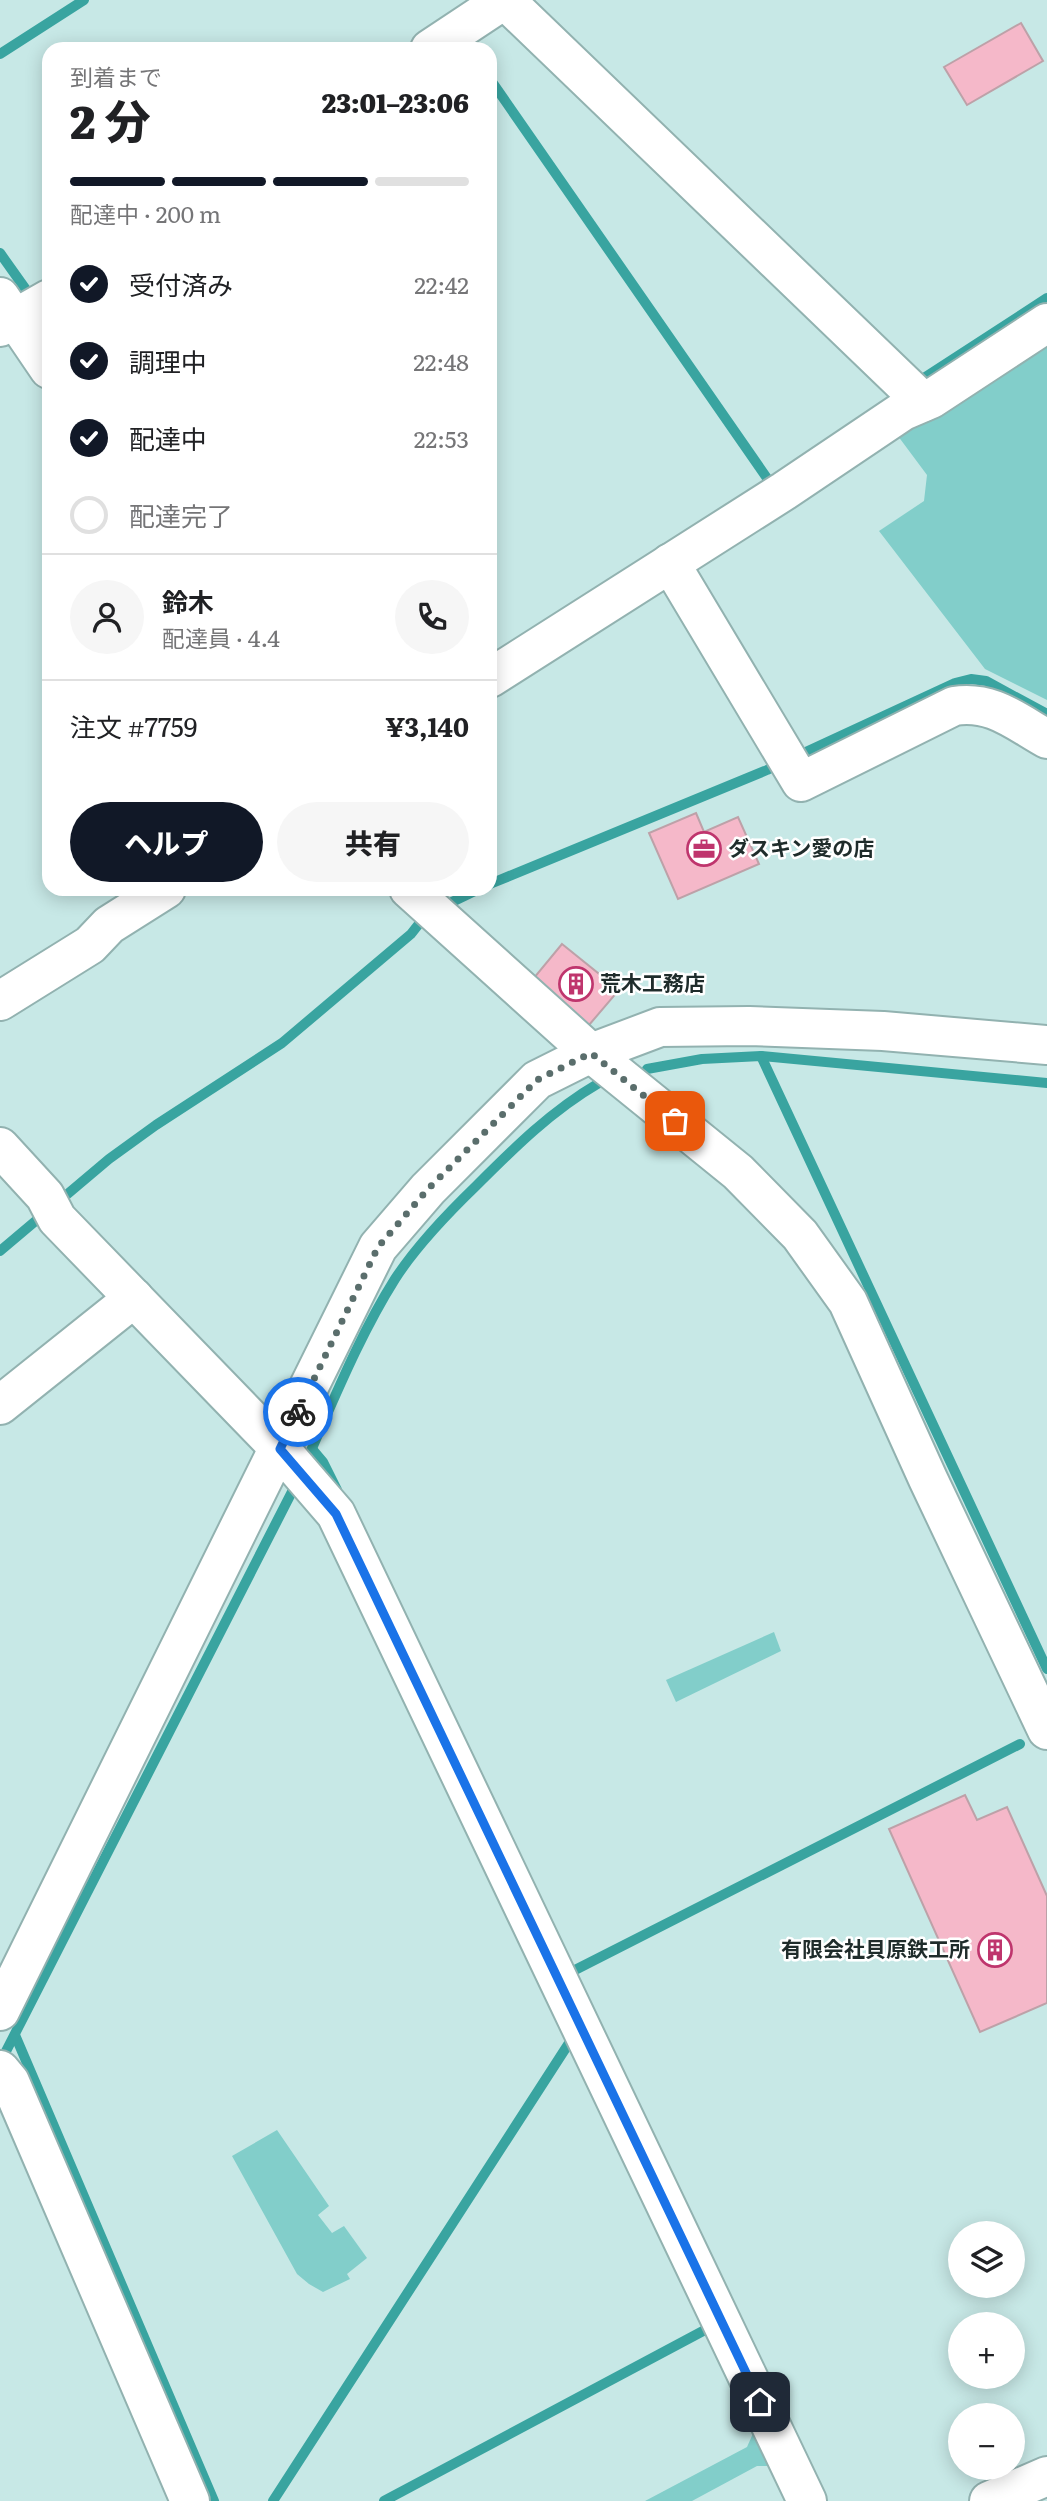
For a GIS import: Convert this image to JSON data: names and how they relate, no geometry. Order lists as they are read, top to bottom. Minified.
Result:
{"places":{"office":["ダスキン愛の店"],"building":["荒木工務店","有限会社貝原鉄工所"]},"page":{"heading":["2 分","到着まで","23:01–23:06"],"panel":["鈴木","配達員 · 4.4","注文 #7759","¥3,140"],"bar":"配達中 · 200 m","list":[["受付済み","22:42"],["調理中","22:48"],["配達中","22:53"],"配達完了"],"buttons":["ヘルプ","共有"],"map_buttons":["+","−"]}}
